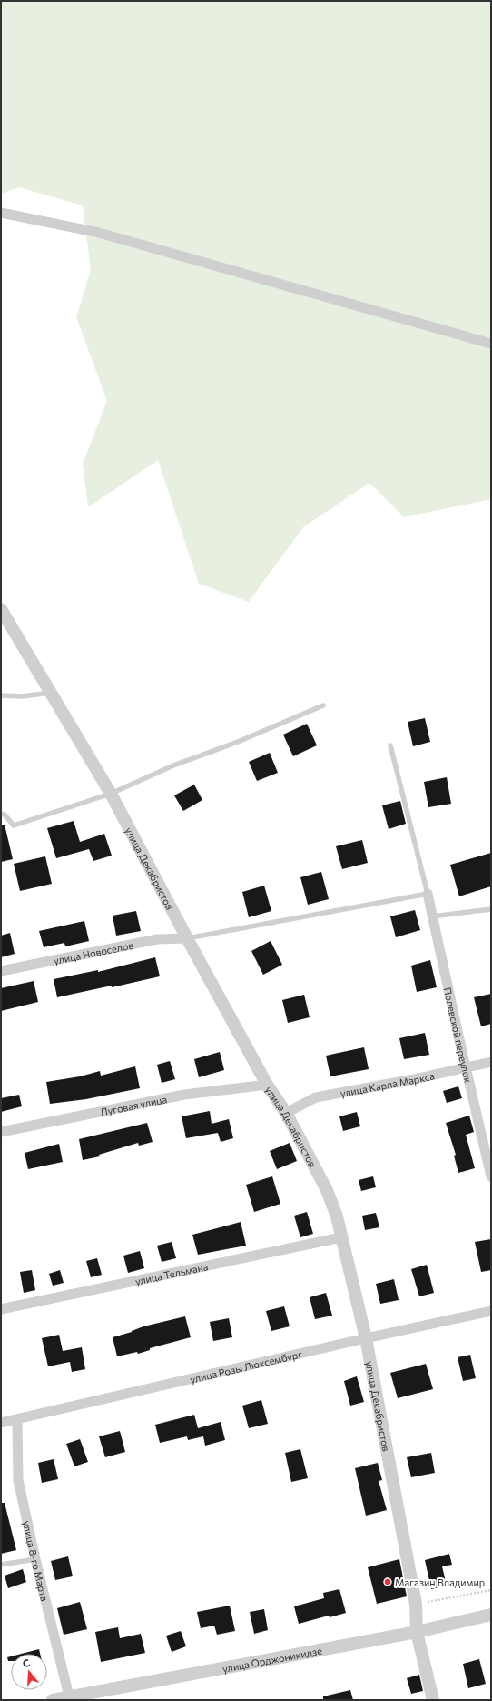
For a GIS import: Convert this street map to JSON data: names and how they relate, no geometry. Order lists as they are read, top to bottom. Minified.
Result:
{"streets":{"street":["улица Декабристов","улица Новосёлов","Полевской переулок","улица Карла Маркса","Луговая улица","улица Тельмана","улица Розы Люксембург","улица 8-го Марта","улица Орджоникидзе"]},"crossings":[["улица Декабристов","улица Новосёлов"],["улица Декабристов","улица Карла Маркса"],["улица Декабристов","Луговая улица"],["улица Декабристов","улица Тельмана"],["улица Декабристов","улица Розы Люксембург"],["улица Декабристов","улица Орджоникидзе"],["Полевской переулок","улица Карла Маркса"],["улица Розы Люксембург","улица 8-го Марта"],["улица 8-го Марта","улица Орджоникидзе"]],"places":["Магазин Владимир"],"north":"top"}
